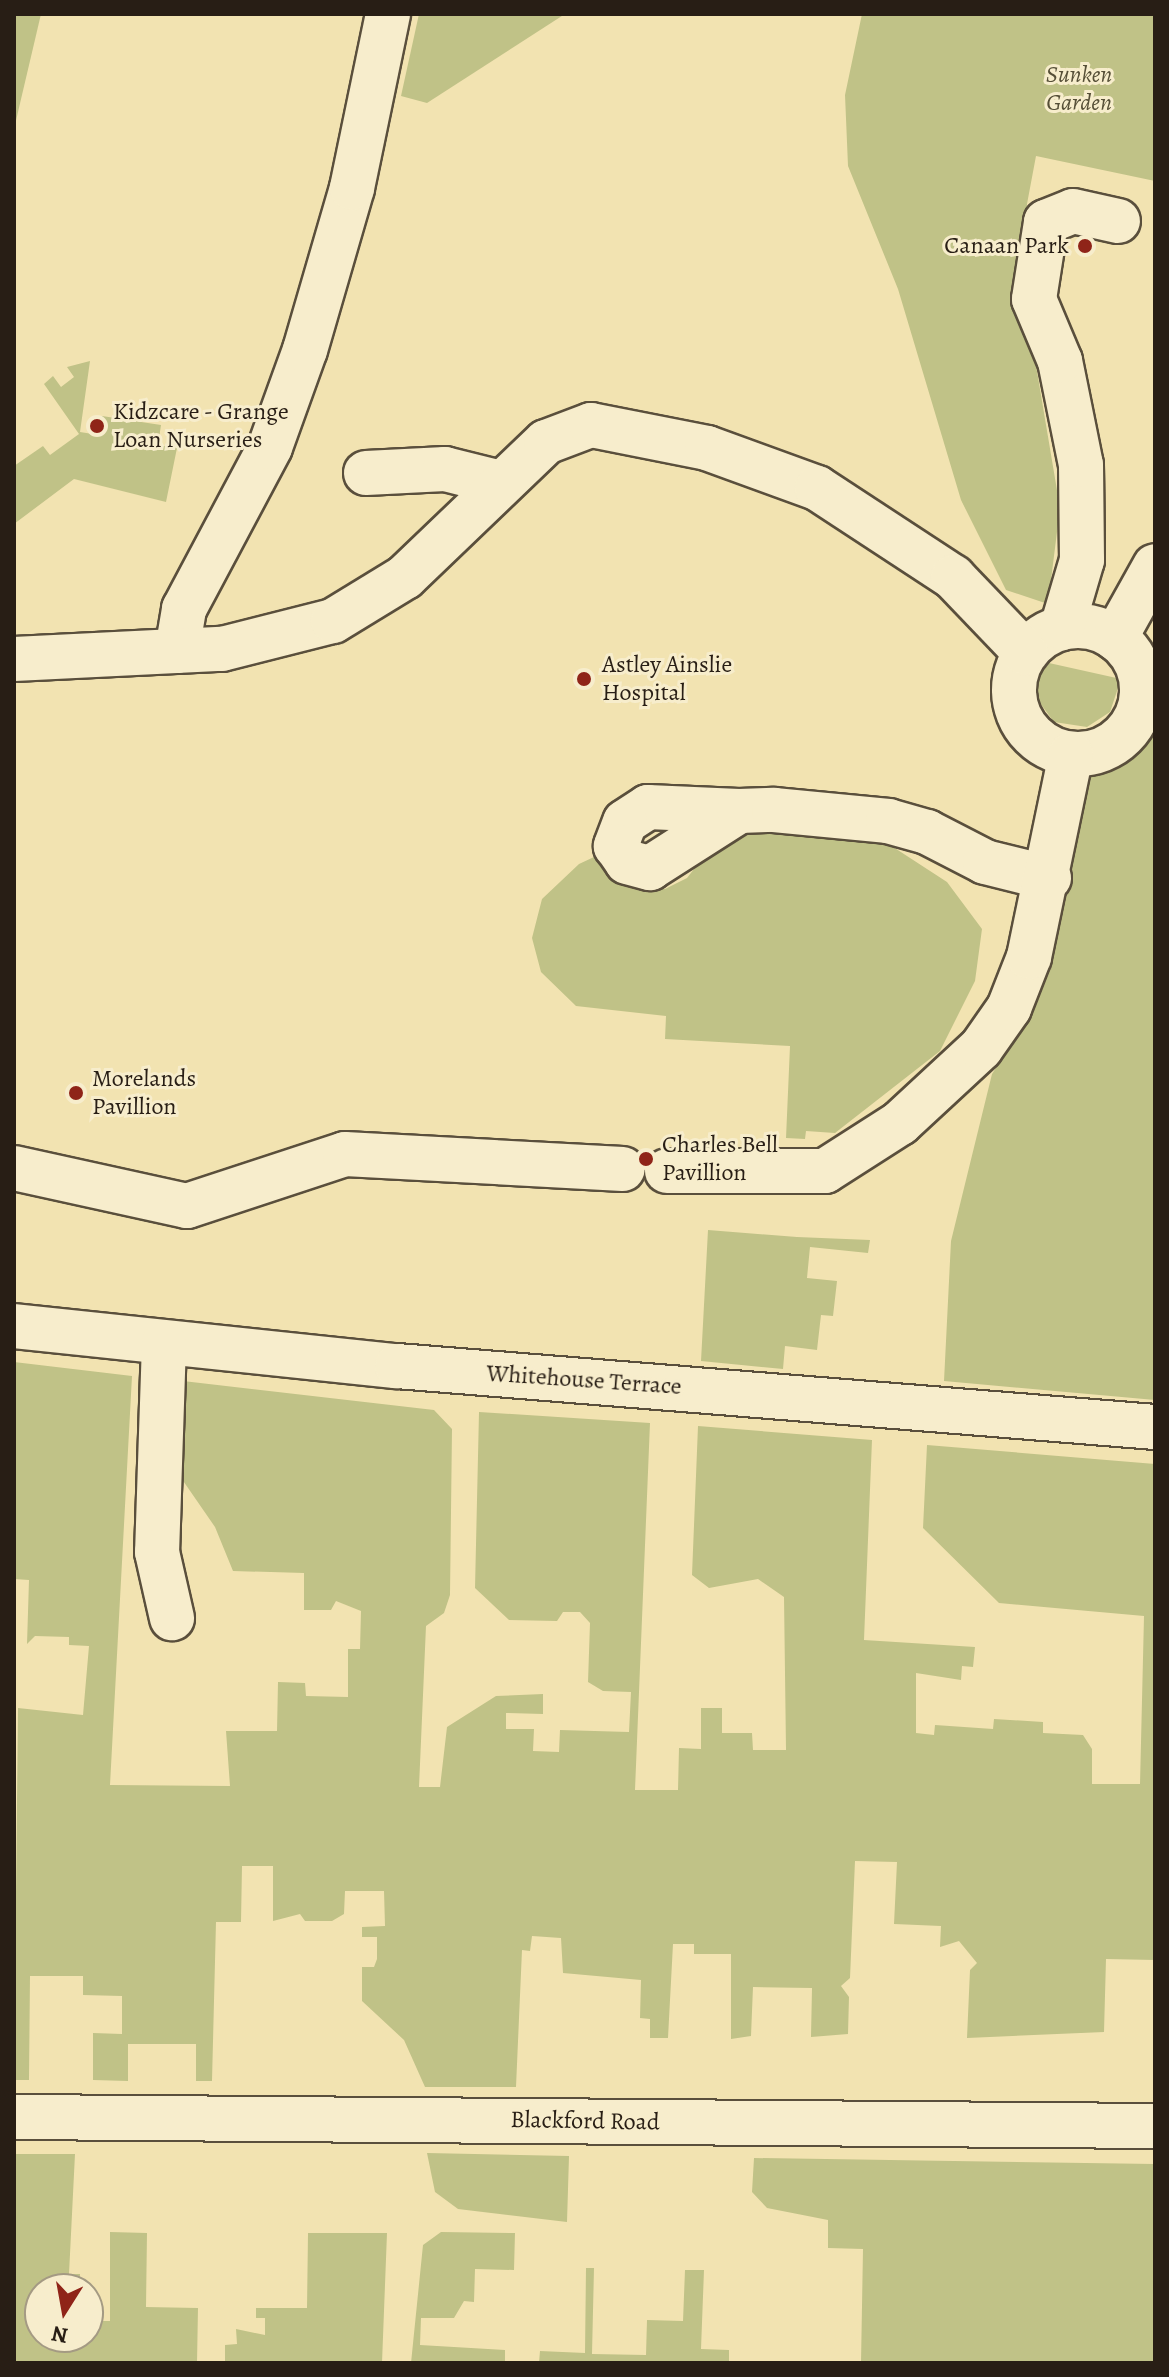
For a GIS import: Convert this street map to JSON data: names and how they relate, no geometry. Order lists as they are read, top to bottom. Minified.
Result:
{"streets":{"street":["Whitehouse Terrace","Blackford Road"]},"parks":["Sunken Garden"],"places":["Canaan Park","Kidzcare - Grange Loan Nurseries","Astley Ainslie Hospital","Morelands Pavillion","Charles Bell Pavillion"],"north":"bottom"}
